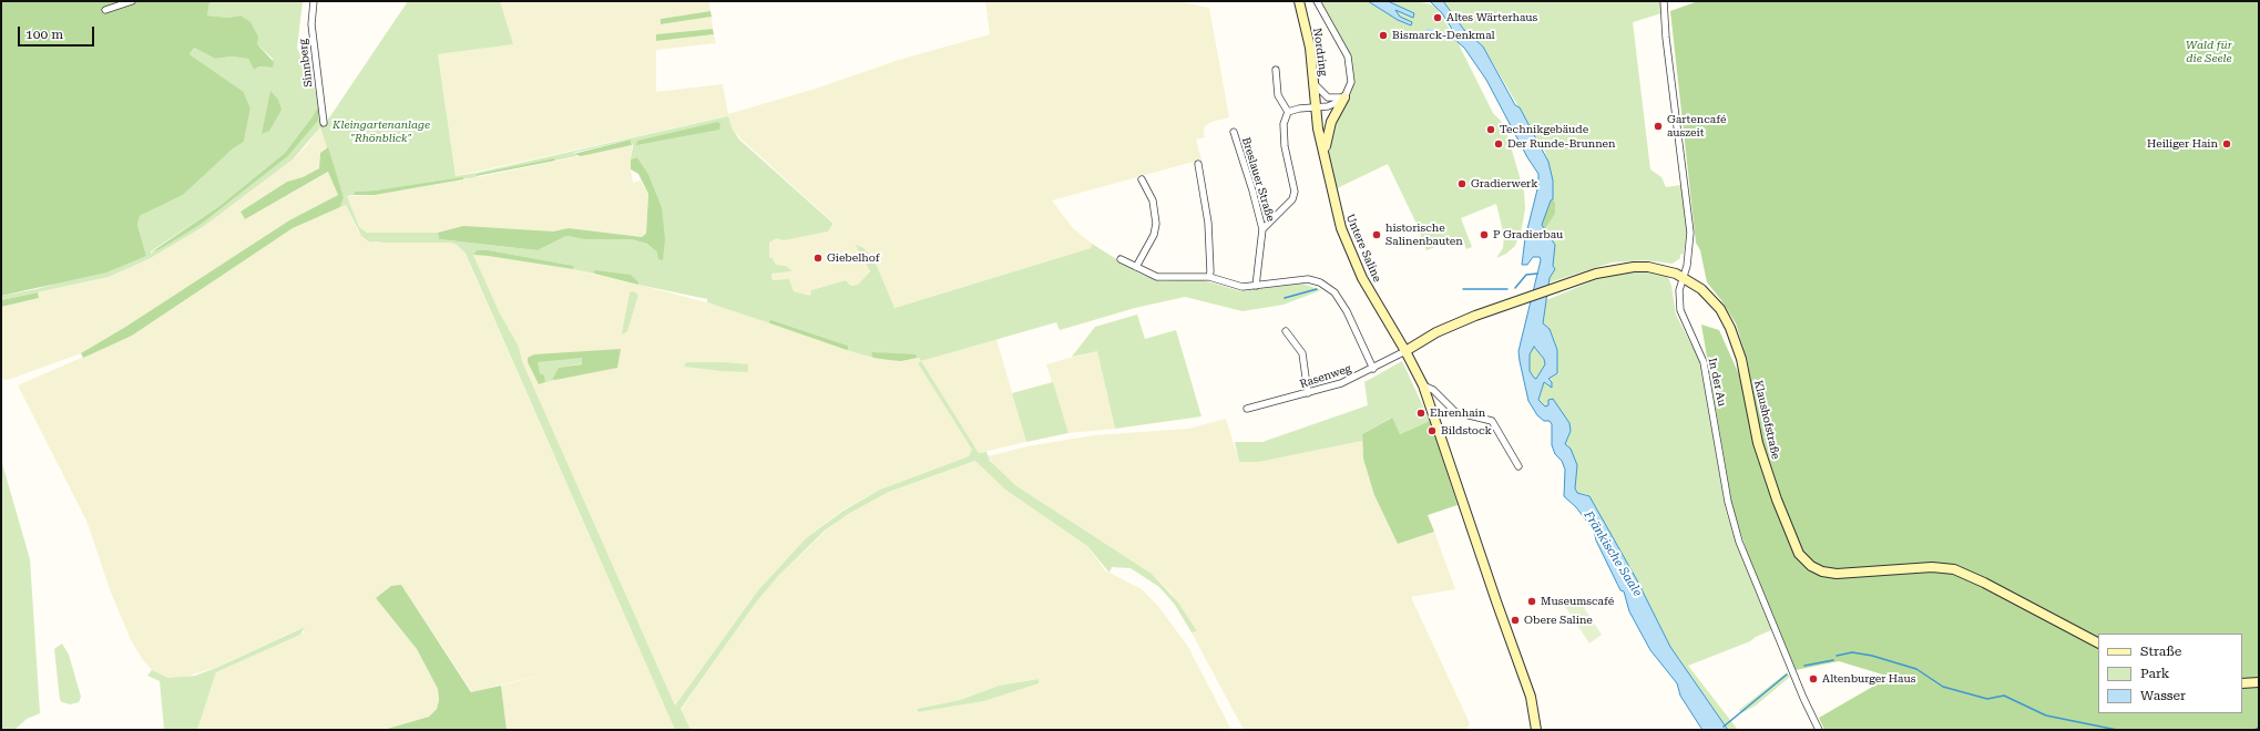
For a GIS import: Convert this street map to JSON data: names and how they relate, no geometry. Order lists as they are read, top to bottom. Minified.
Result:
{"streets":{"main road":["Nordring","Untere Saline","Klaushofstraße"],"street":["Sinnberg","Breslauer Straße","Rasenweg","In der Au"]},"crossings":[["Nordring","Untere Saline"],["Untere Saline","Rasenweg"],["Untere Saline","Klaushofstraße"],["Rasenweg","Klaushofstraße"],["In der Au","Klaushofstraße"]],"water":["Fränkische Saale"],"parks":["Wald für die Seele","Kleingartenanlage \"Rhönblick\""],"places":["Altes Wärterhaus","Bismarck-Denkmal","Gartencafé auszeit","Technikgebäude","Der Runde-Brunnen","Heiliger Hain","Gradierwerk","historische Salinenbauten","P Gradierbau","Giebelhof","Ehrenhain","Bildstock","Museumscafé","Obere Saline","Altenburger Haus"],"legend":["Straße","Park","Wasser"],"scale_bar":"100 m"}
